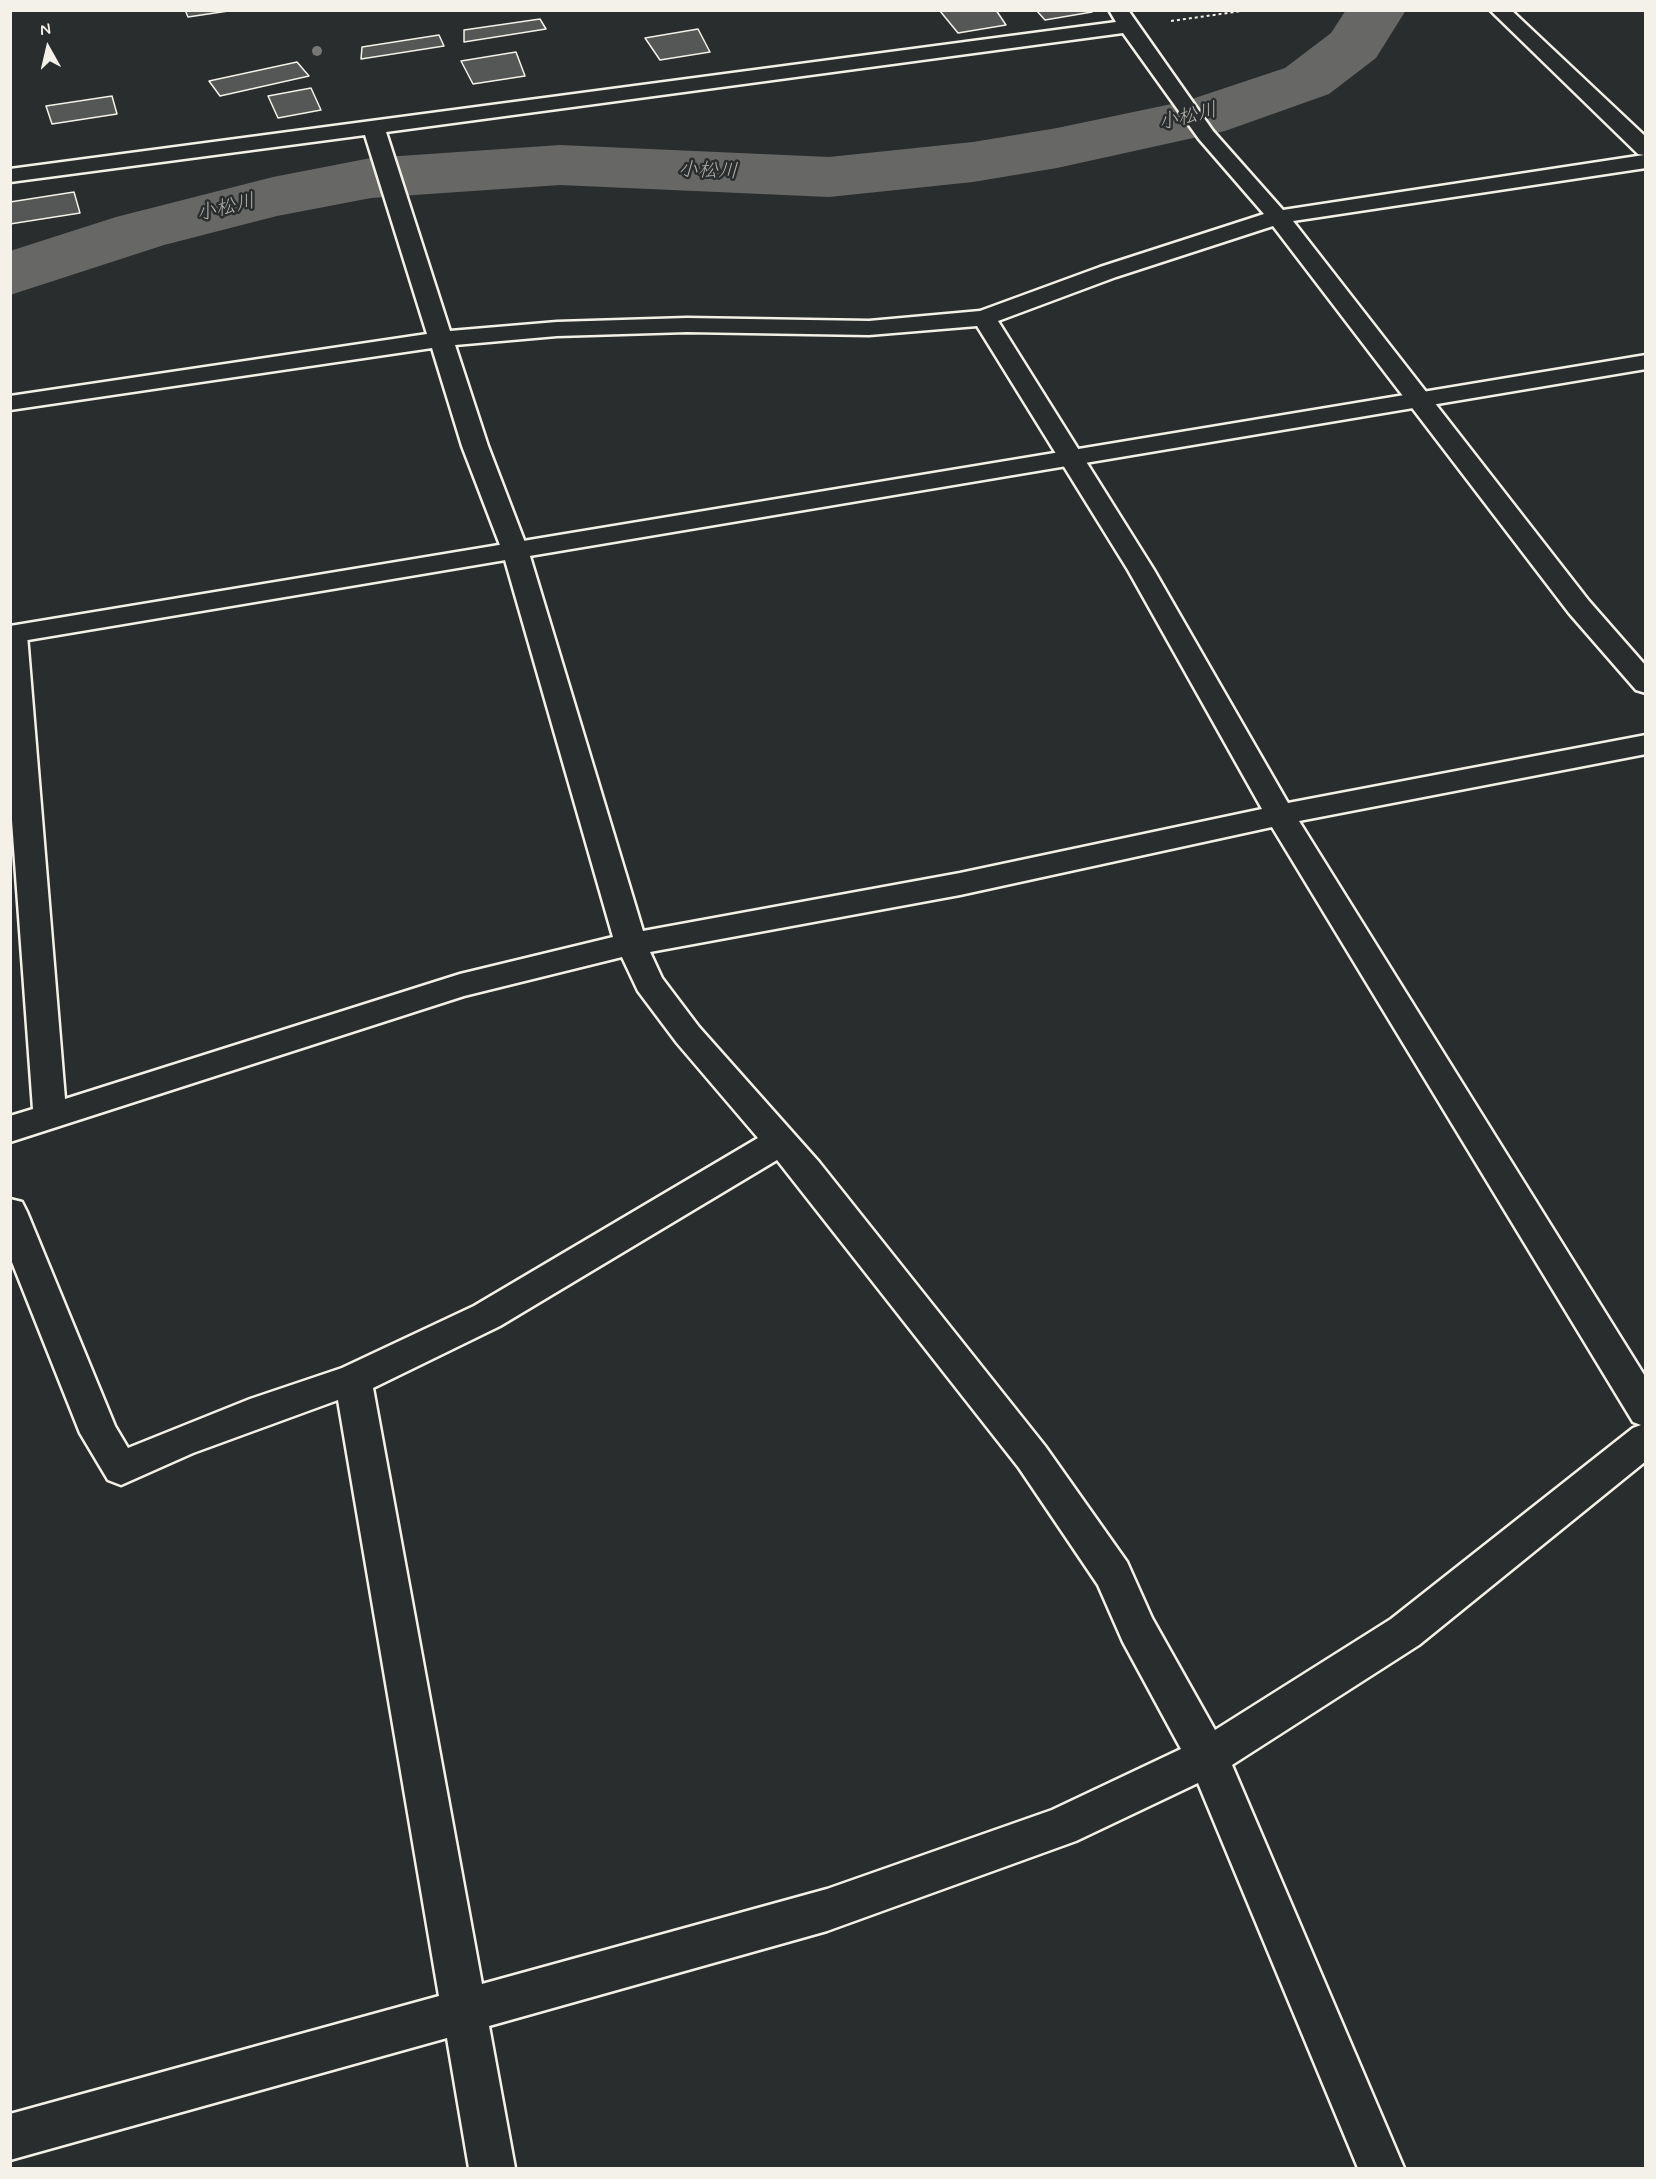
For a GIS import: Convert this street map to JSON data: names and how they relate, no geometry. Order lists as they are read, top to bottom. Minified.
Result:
{"water":["小松川"],"north":"top"}
